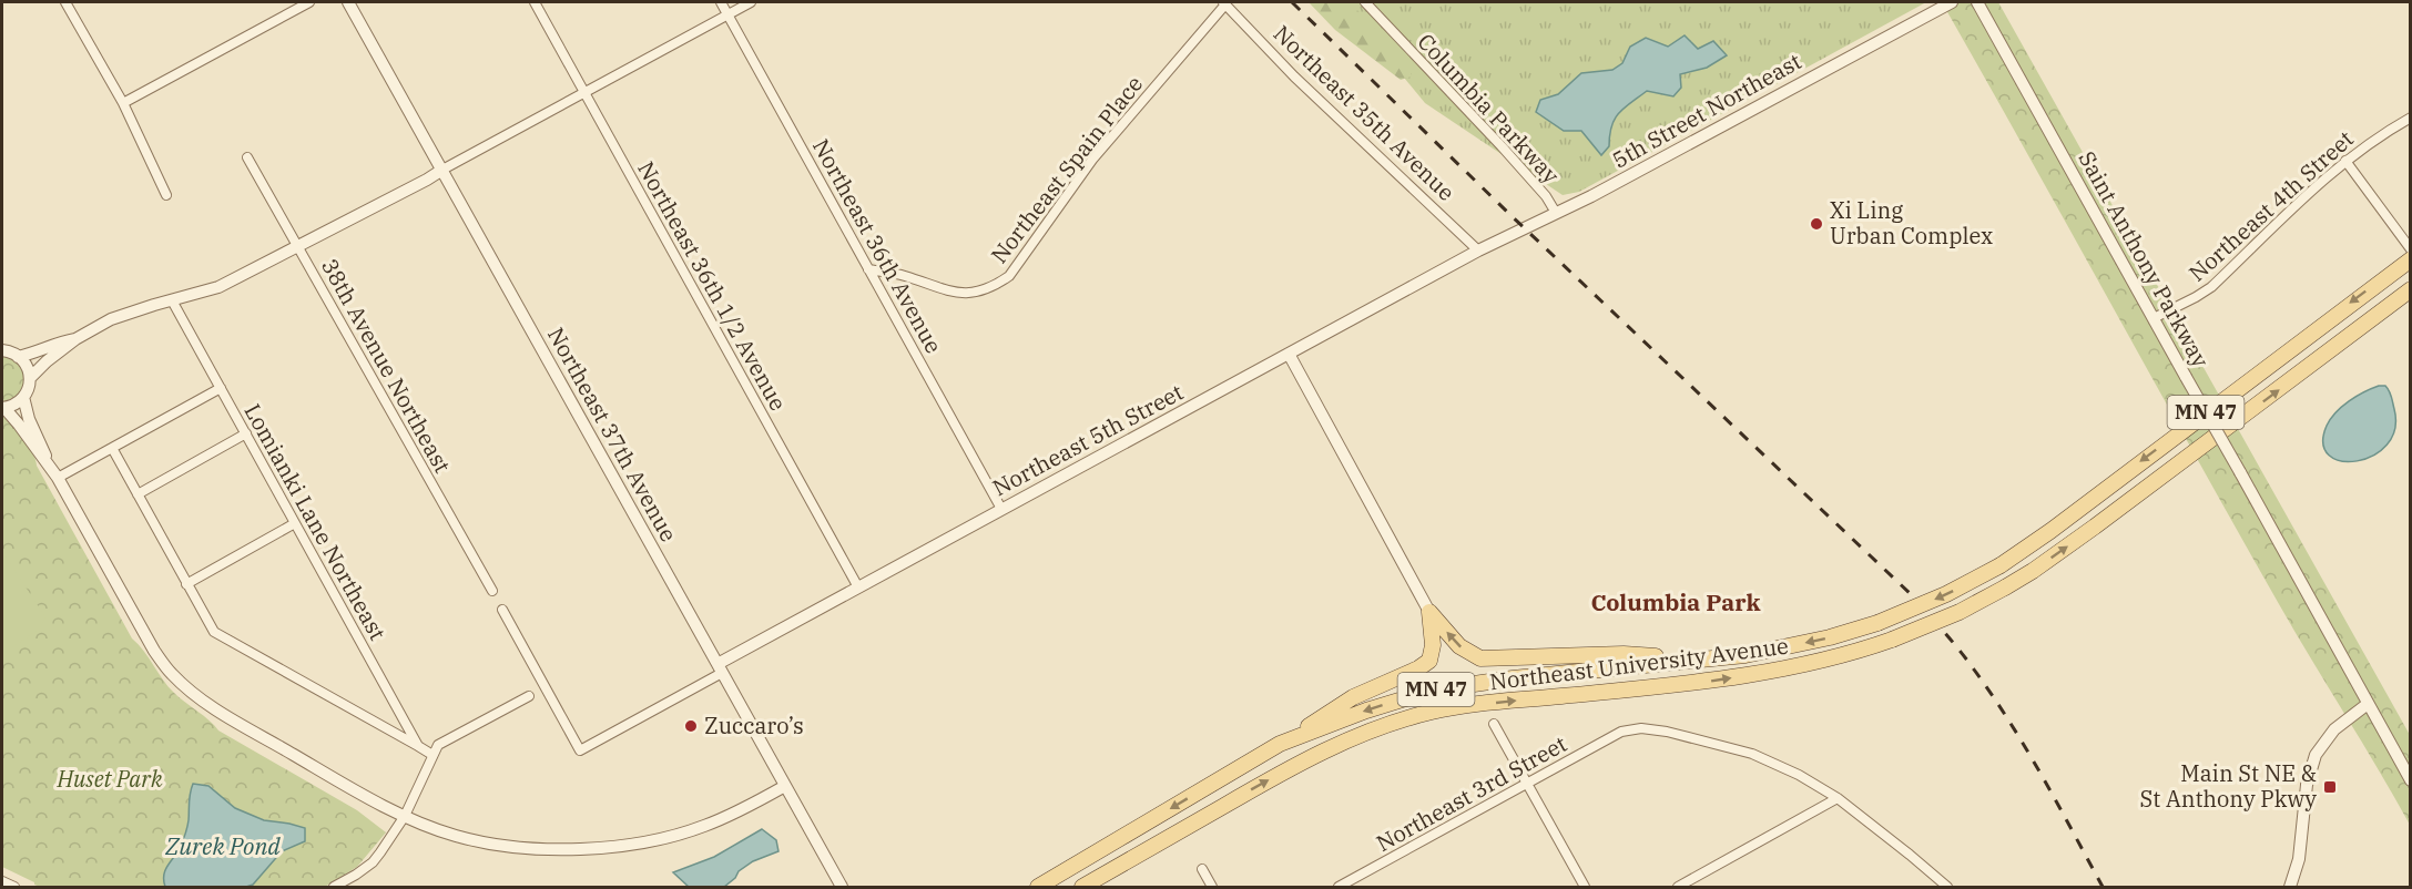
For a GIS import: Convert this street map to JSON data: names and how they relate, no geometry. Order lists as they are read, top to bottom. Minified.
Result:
{"streets":{"main road":["MN 47","Northeast University Avenue"],"street":["Columbia Parkway","5th Street Northeast","Northeast 35th Avenue","Northeast Spain Place","Northeast 4th Street","Northeast 36th Avenue","Saint Anthony Parkway","Northeast 36th 1/2 Avenue","38th Avenue Northeast","Northeast 37th Avenue","Northeast 5th Street","Lomianki Lane Northeast","Northeast 3rd Street"]},"crossings":[["Columbia Parkway","5th Street Northeast"],["5th Street Northeast","Northeast 35th Avenue"],["5th Street Northeast","Northeast 5th Street"],["Northeast 35th Avenue","Northeast Spain Place"],["Northeast 35th Avenue","Northeast 5th Street"],["Northeast Spain Place","Northeast 36th Avenue"],["Northeast 4th Street","Saint Anthony Parkway"],["Northeast 36th Avenue","Northeast 5th Street"],["Northeast 36th 1/2 Avenue","Northeast 5th Street"],["Northeast 37th Avenue","Northeast 5th Street"]],"districts":["Columbia Park"],"water":["Zurek Pond"],"parks":["Huset Park"],"places":{"other":["Xi Ling Urban Complex","Zuccaro’s"],"transit":["Main St NE & St Anthony Pkwy"]}}
